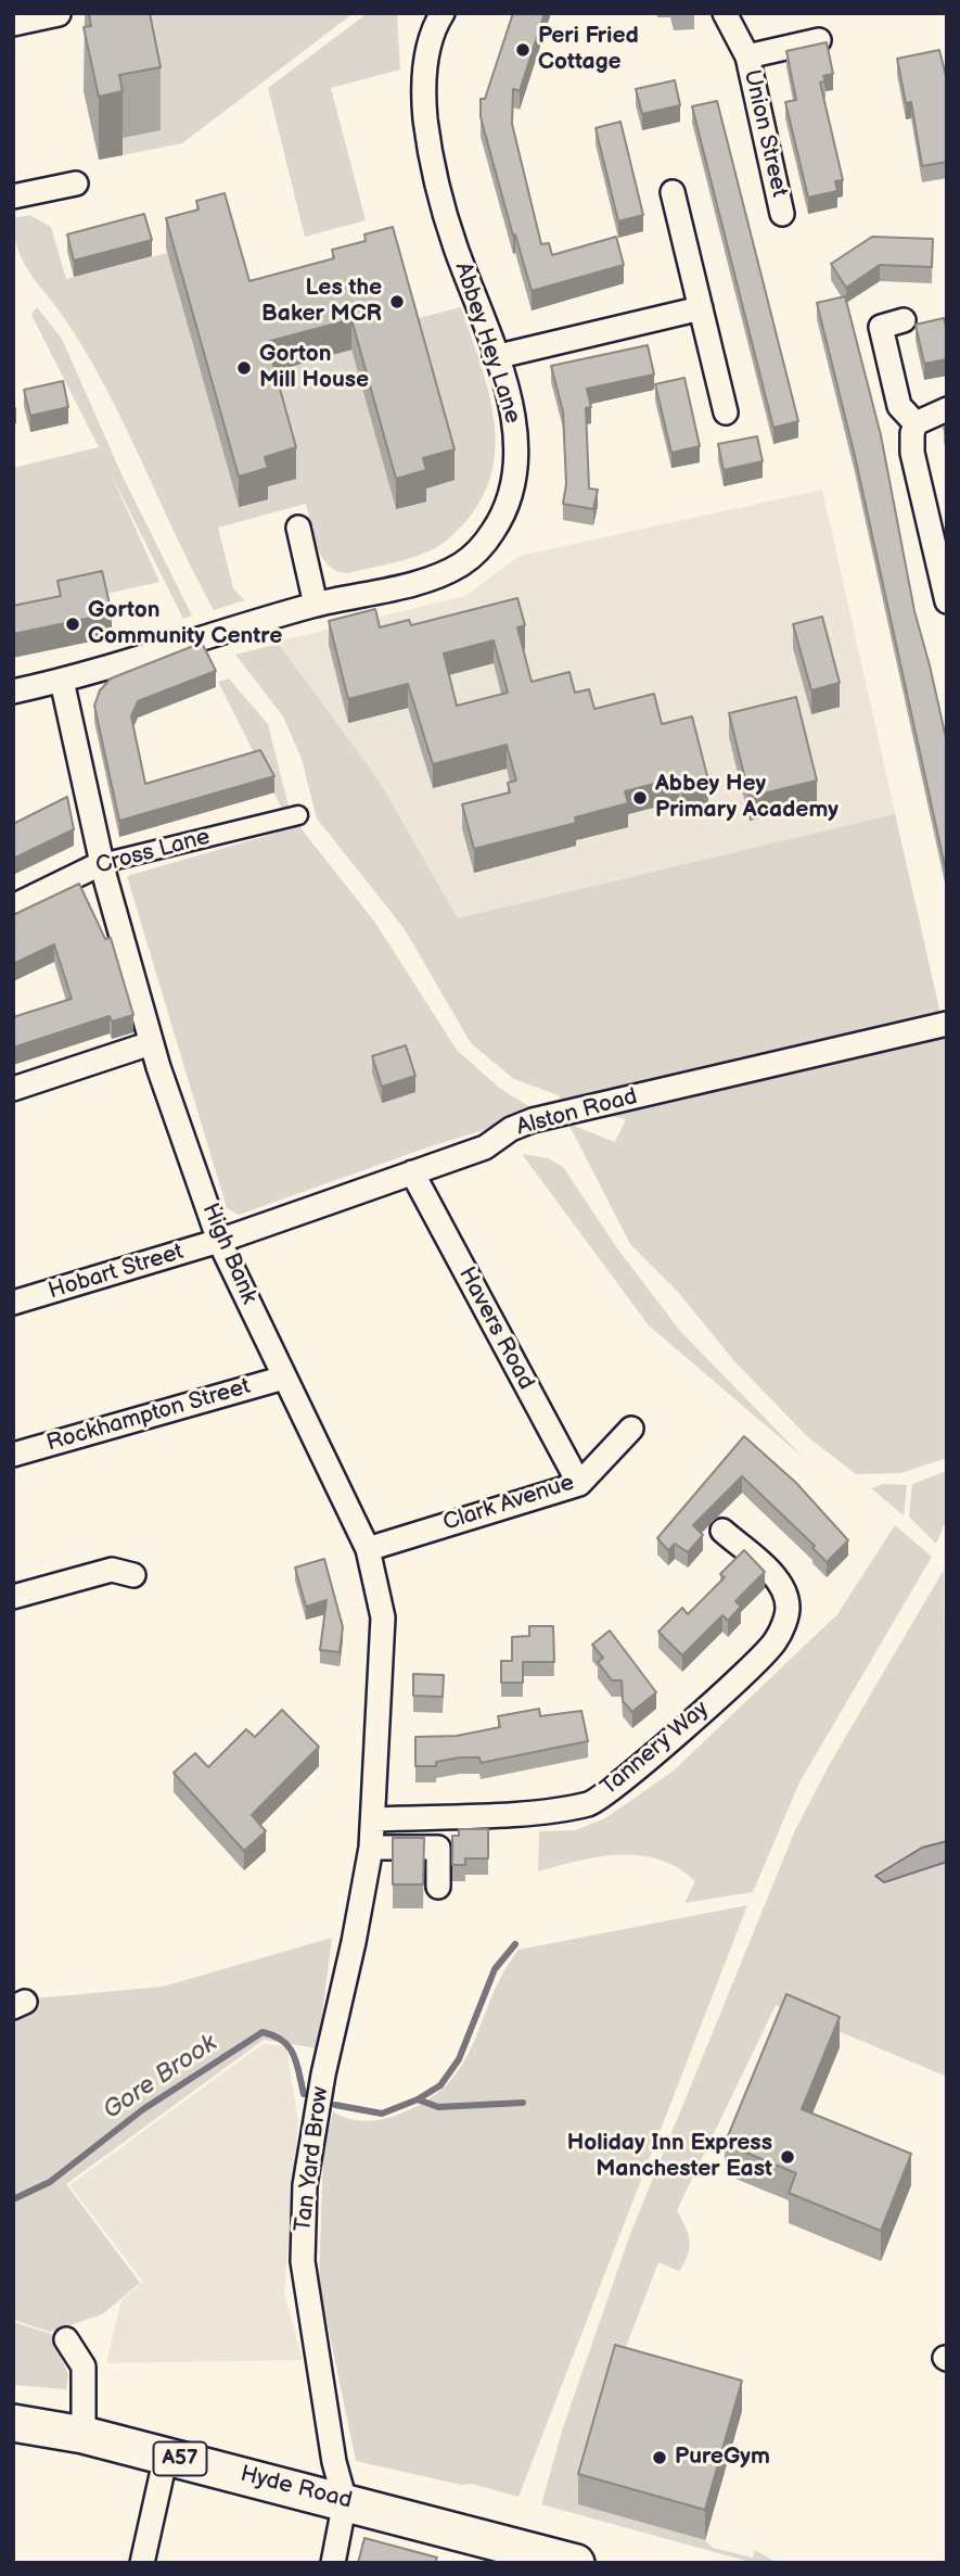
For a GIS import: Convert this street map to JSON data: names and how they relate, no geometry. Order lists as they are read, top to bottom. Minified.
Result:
{"streets":{"highway":["A57","Hyde Road"],"street":["Union Street","Abbey Hey Lane","Cross Lane","Alston Road","High Bank","Hobart Street","Havers Road","Rockhampton Street","Clark Avenue","Tannery Way","Tan Yard Brow"]},"crossings":[["Abbey Hey Lane","High Bank"],["Cross Lane","High Bank"],["Alston Road","High Bank"],["Alston Road","Hobart Street"],["Alston Road","Havers Road"],["High Bank","Hobart Street"],["High Bank","Rockhampton Street"],["High Bank","Clark Avenue"],["High Bank","Tannery Way"],["High Bank","Tan Yard Brow"],["Havers Road","Clark Avenue"],["Tannery Way","Tan Yard Brow"],["Tan Yard Brow","Hyde Road"]],"water":["Gore Brook"],"places":["Peri Fried Cottage","Les the Baker MCR","Gorton Mill House","Gorton Community Centre","Abbey Hey Primary Academy","Holiday Inn Express Manchester East","PureGym"]}
